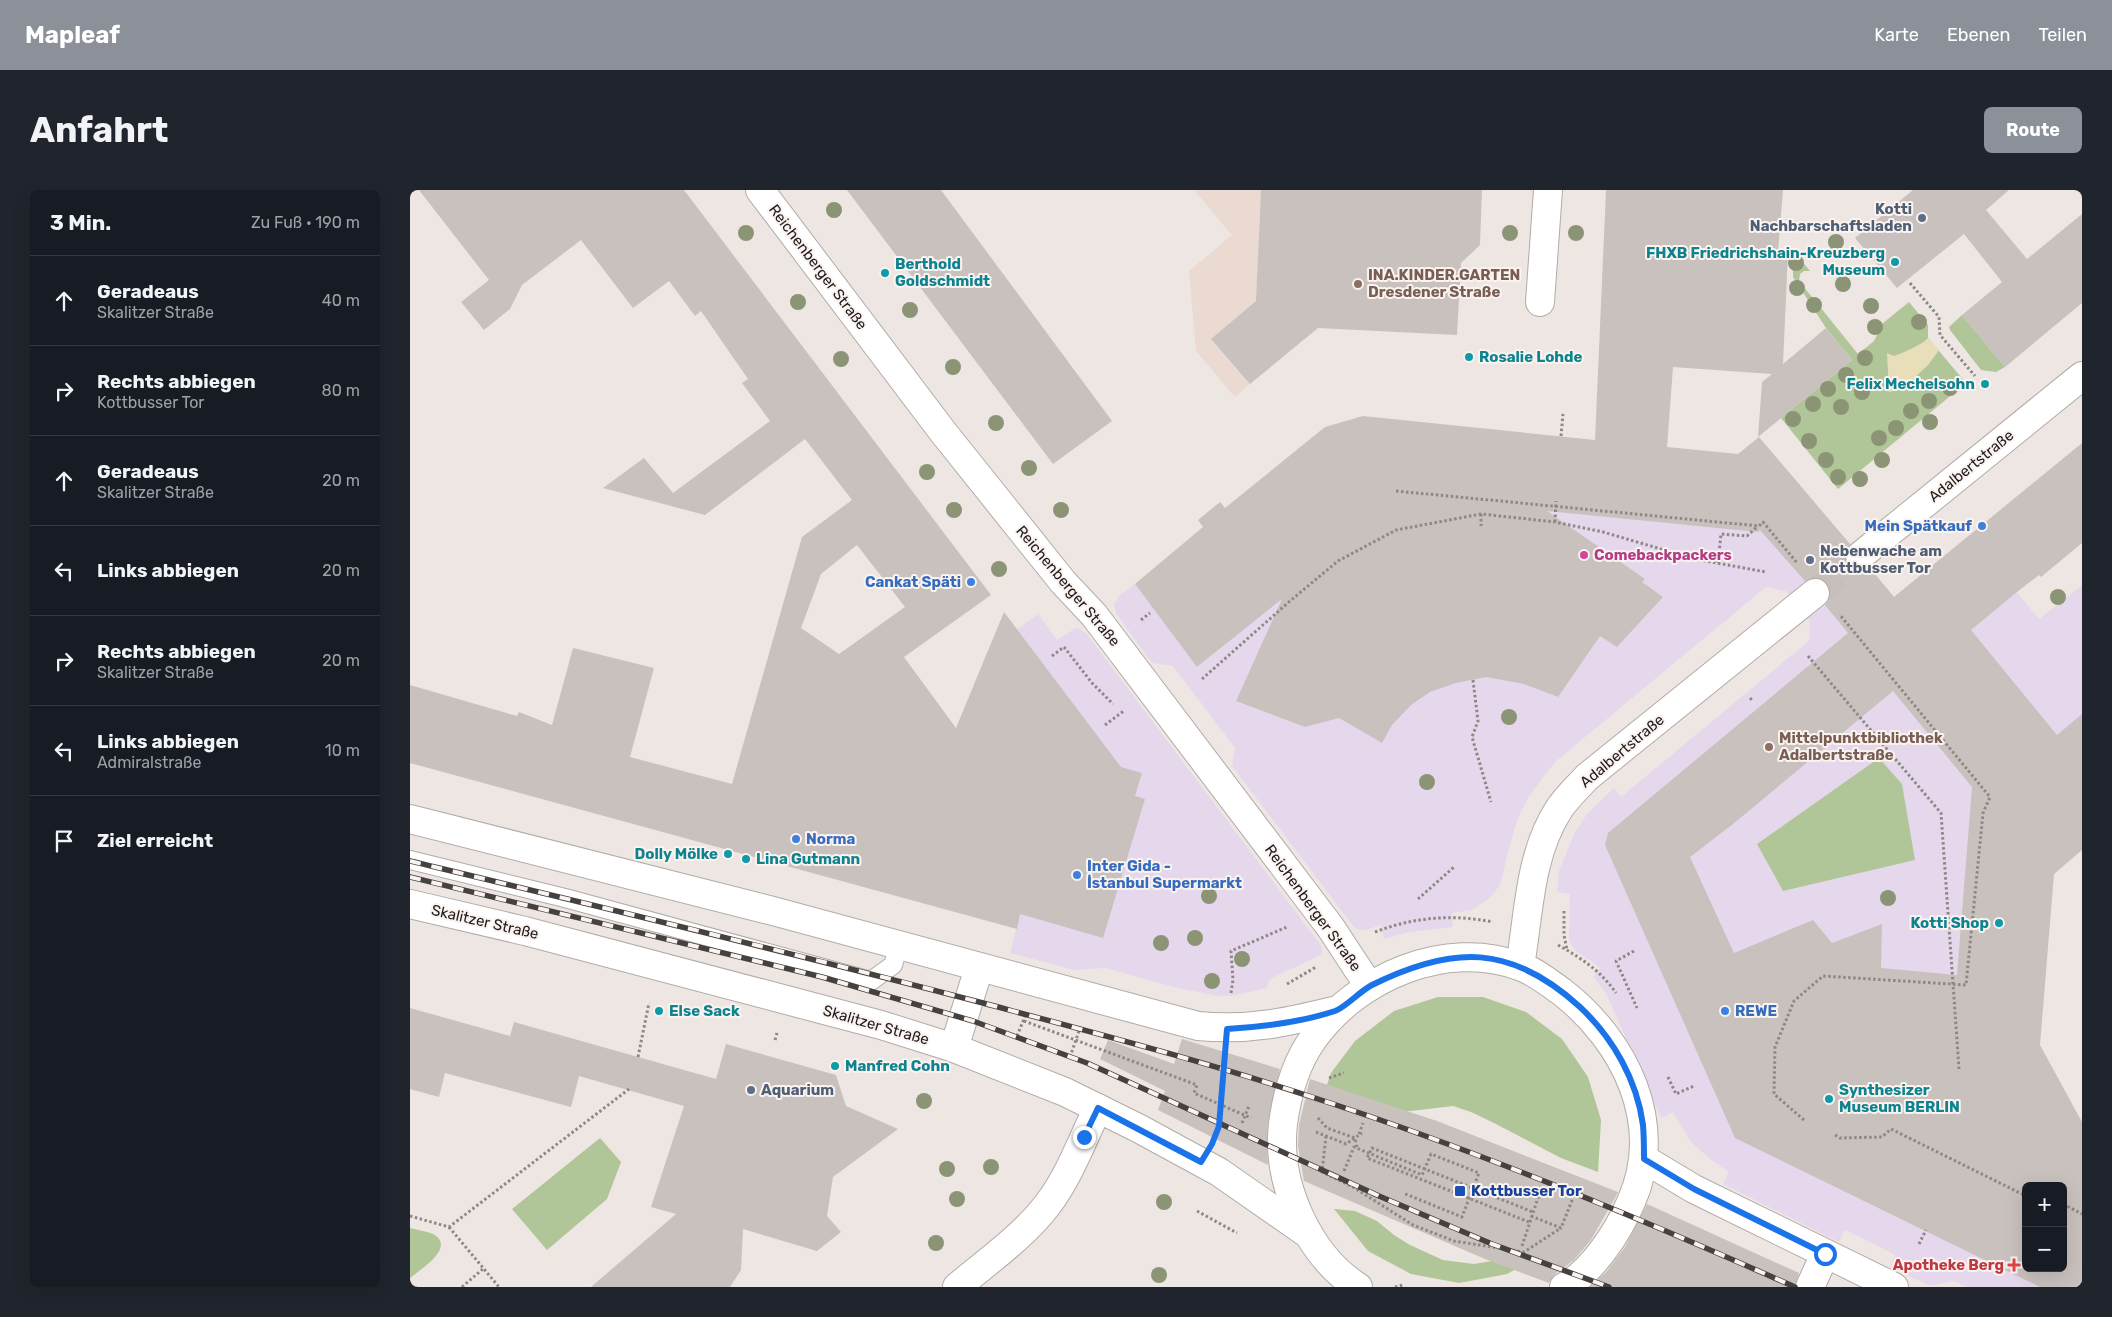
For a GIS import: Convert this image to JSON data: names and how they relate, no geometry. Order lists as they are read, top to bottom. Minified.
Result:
{"streets":{"main road":["Reichenberger Straße","Adalbertstraße","Skalitzer Straße"]},"places":{"other":["Kotti Nachbarschaftsladen","FHXB Friedrichshain-Kreuzberg Museum","Berthold Goldschmidt","INA.KINDER.GARTEN Dresdener Straße","Rosalie Lohde","Felix Mechelsohn","Mein Spätkauf","Comebackpackers","Nebenwache am Kottbusser Tor","Cankat Späti","Mittelpunktbibliothek Adalbertstraße","Norma","Dolly Mölke","Lina Gutmann","Inter Gida - İstanbul Supermarkt","Kotti Shop","Else Sack","REWE","Manfred Cohn","Aquarium","Synthesizer Museum BERLIN"],"transit":["Kottbusser Tor"],"health":["Apotheke Berg"]},"page":{"header":"Mapleaf","nav":["Karte","Ebenen","Teilen"],"buttons":"Route","title":"Anfahrt","heading":["3 Min.","Zu Fuß · 190 m"],"list":[["Geradeaus","Skalitzer Straße","40 m"],["Rechts abbiegen","Kottbusser Tor","80 m"],["Geradeaus","Skalitzer Straße","20 m"],["Links abbiegen","20 m"],["Rechts abbiegen","Skalitzer Straße","20 m"],["Links abbiegen","Admiralstraße","10 m"],"Ziel erreicht"],"map_buttons":["+","−"]}}
